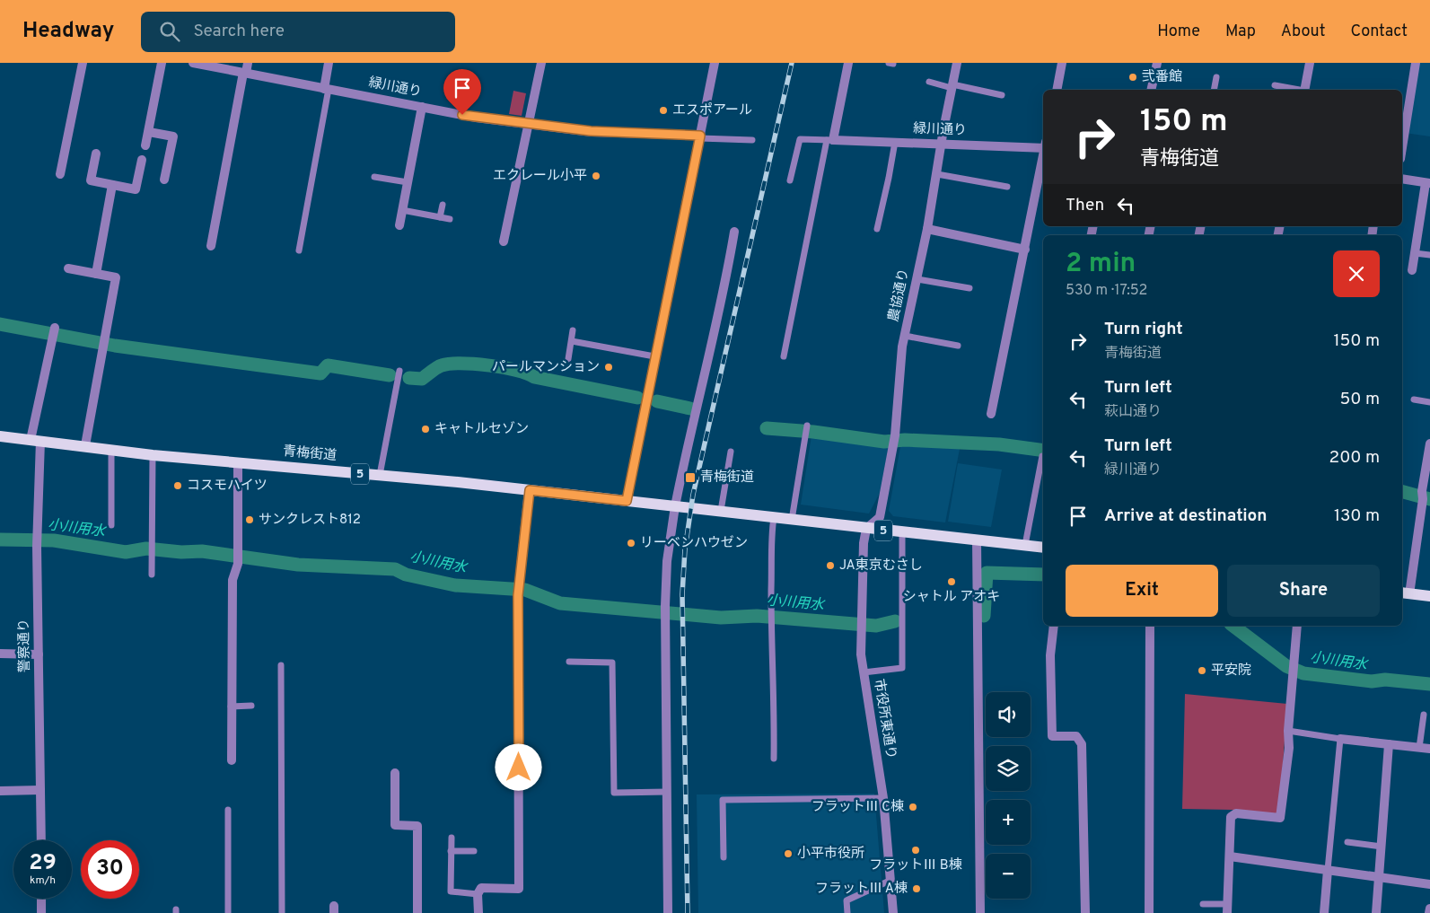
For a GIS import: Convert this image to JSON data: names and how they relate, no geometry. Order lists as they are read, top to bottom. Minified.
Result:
{"streets":{"main road":["青梅街道","5"],"street":["緑川通り","農協通り","警察通り","市役所東通り"]},"crossings":[["緑川通り","農協通り"],["農協通り","青梅街道"],["農協通り","市役所東通り"],["青梅街道","警察通り"],["青梅街道","市役所東通り"]],"water":["小川用水"],"places":{"other":["弐番館","エスポアール","エクレール小平","パールマンション","キャトルセゾン","コスモハイツ","サンクレスト812","リーベンハウゼン","JA東京むさし","シャトル アオキ","平安院","フラットⅢ C棟","フラットⅢ B棟","小平市役所","フラットⅢ A棟"],"transit":["青梅街道"]},"page":{"header":"Headway","search":"Search here","nav":["Home","Map","About","Contact"],"turn":["150 m","青梅街道"],"then":"Then","heading":["2 min","530 m · 17:52"],"list":[{"name":"Turn right","note":"青梅街道","value":"150 m"},{"name":"Turn left","note":"萩山通り","value":"50 m"},{"name":"Turn left","note":"緑川通り","value":"200 m"},{"name":"Arrive at destination","value":"130 m"}],"buttons":["Exit","Share"],"map_buttons":["+","−"],"speed":"29 km/h","limit":"30"}}
